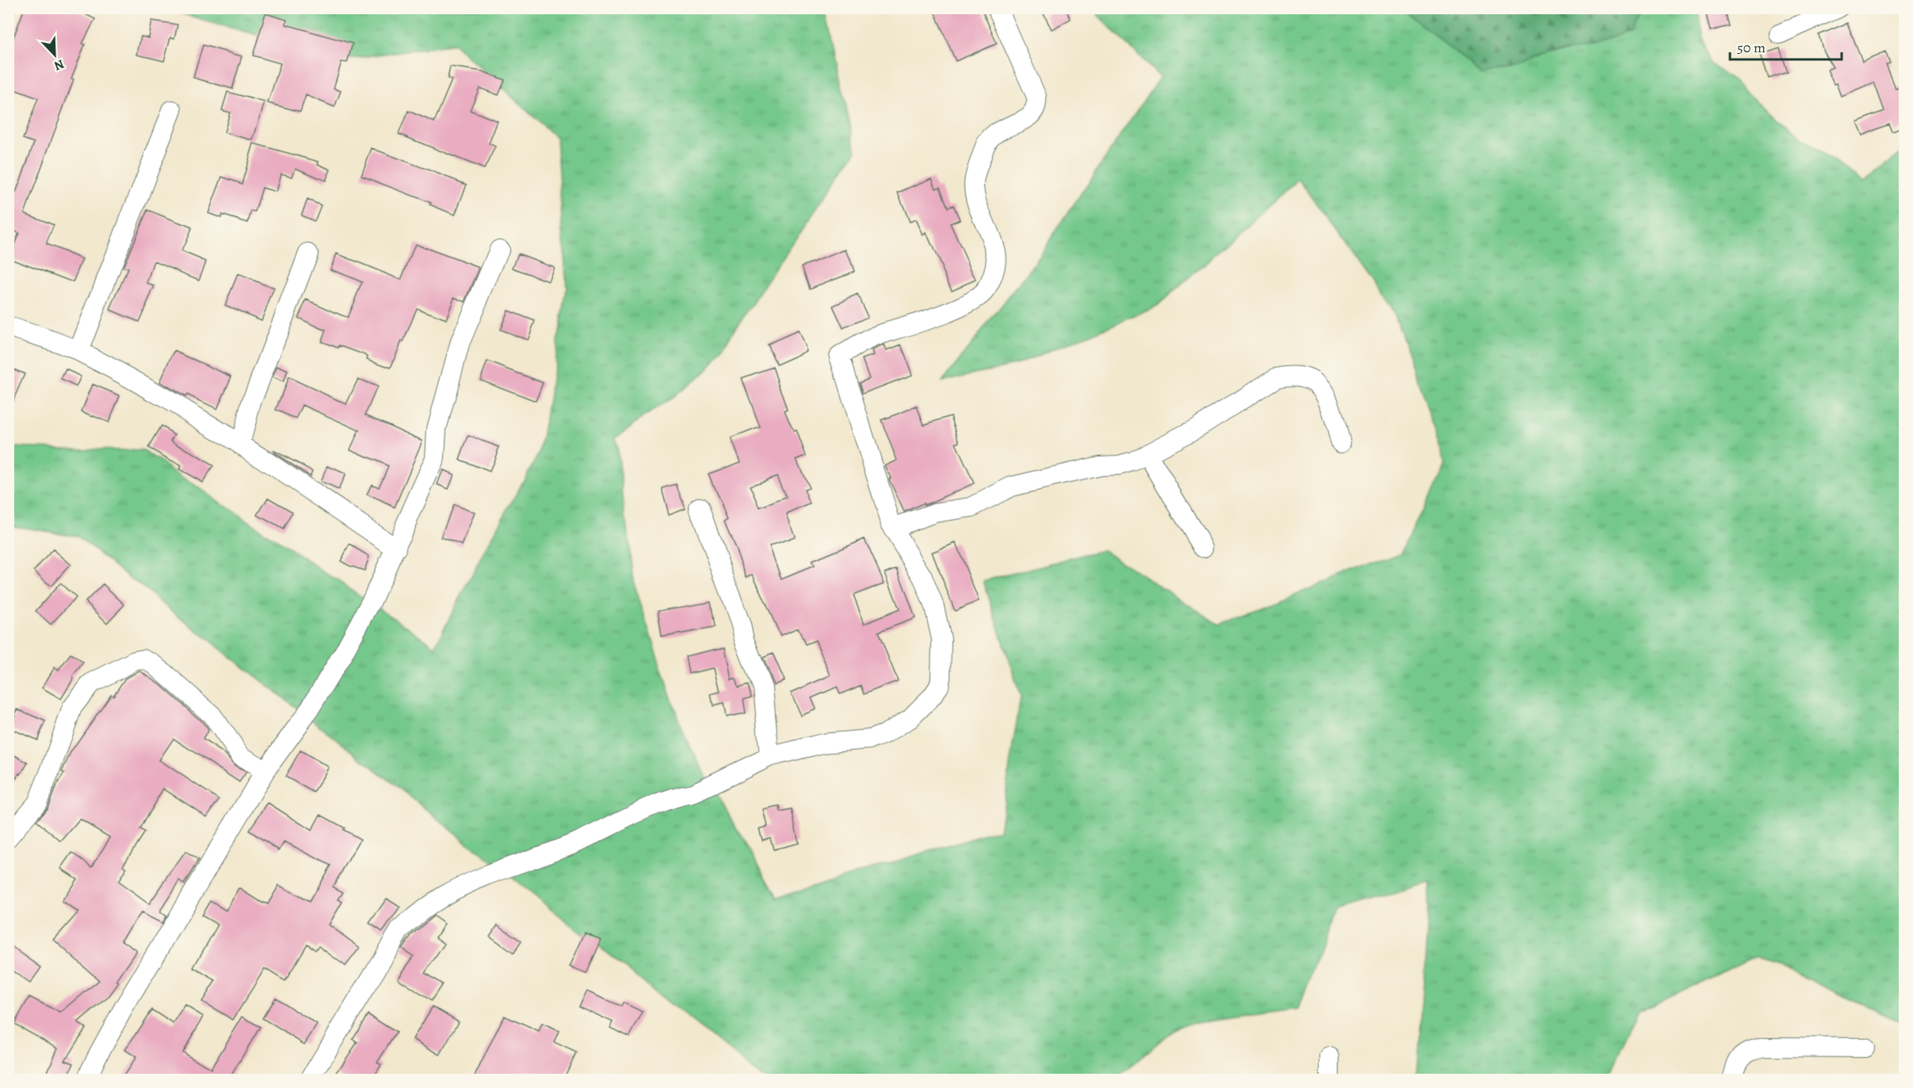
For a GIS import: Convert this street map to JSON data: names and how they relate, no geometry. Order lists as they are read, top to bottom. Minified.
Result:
{"scale_bar":"50 m","north":"bottom right"}
